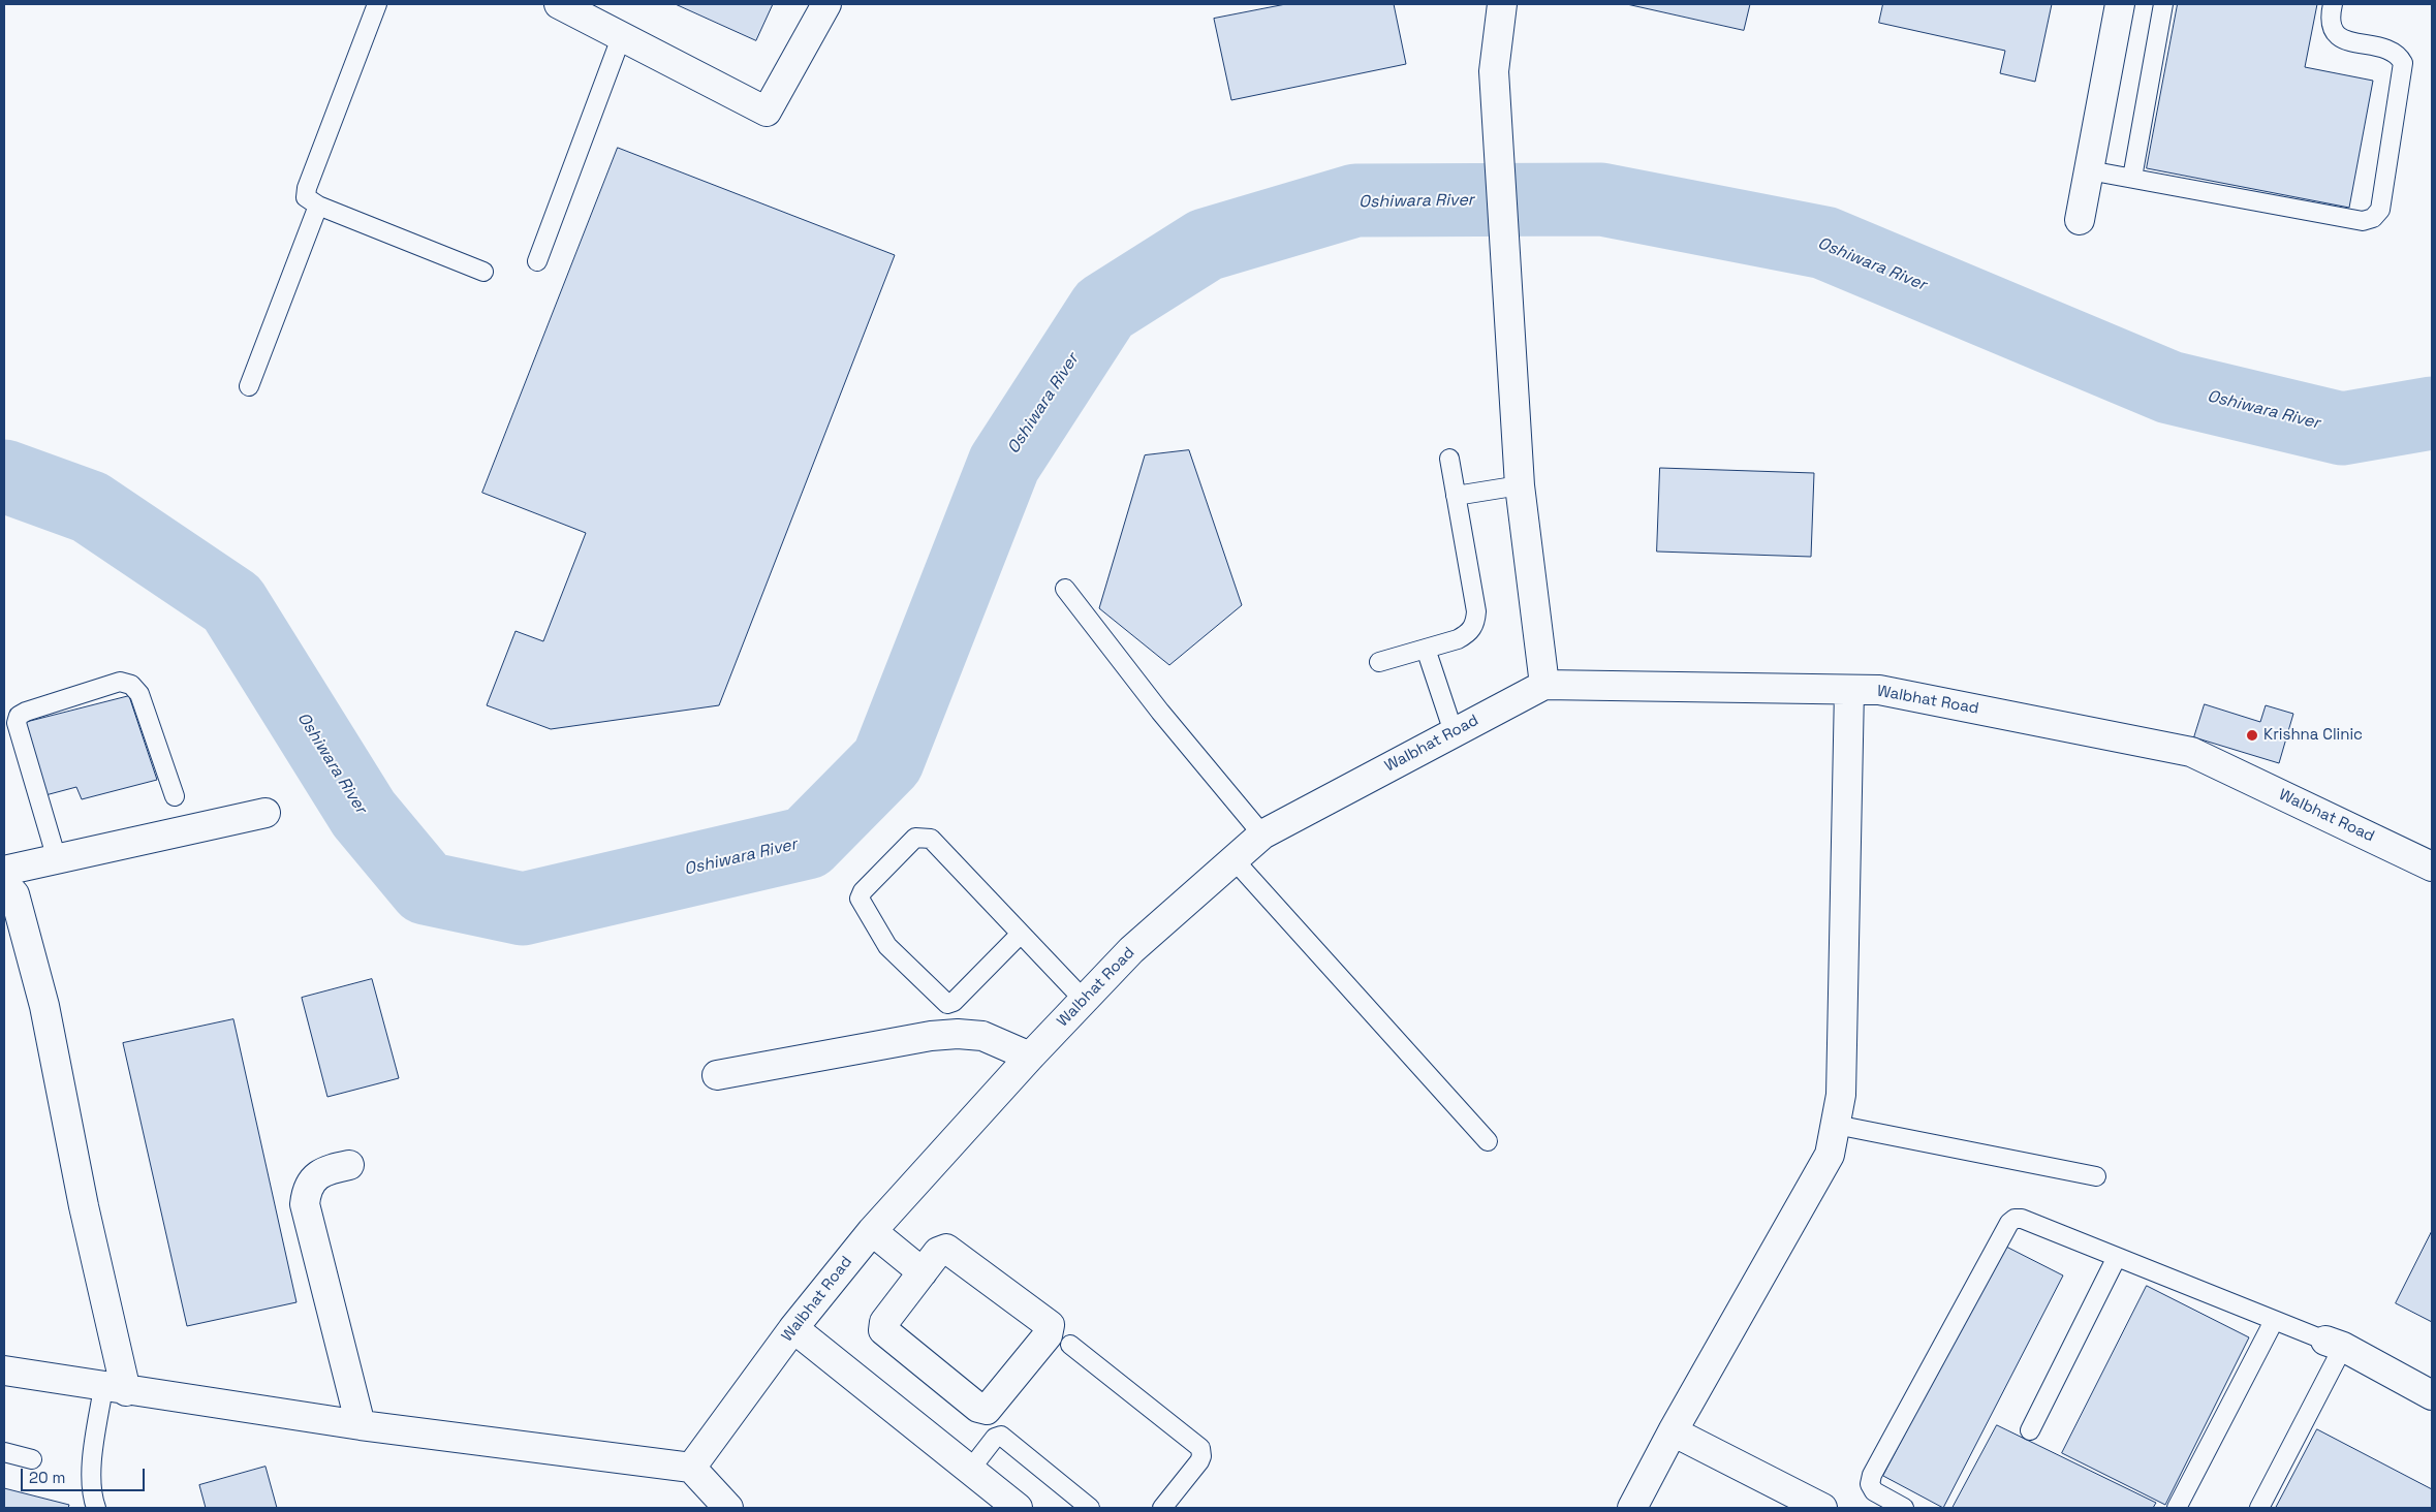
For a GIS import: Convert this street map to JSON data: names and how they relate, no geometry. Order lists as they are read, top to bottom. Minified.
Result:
{"streets":{"street":["Walbhat Road"]},"water":["Oshiwara River"],"places":["Krishna Clinic"],"scale_bar":"20 m"}
